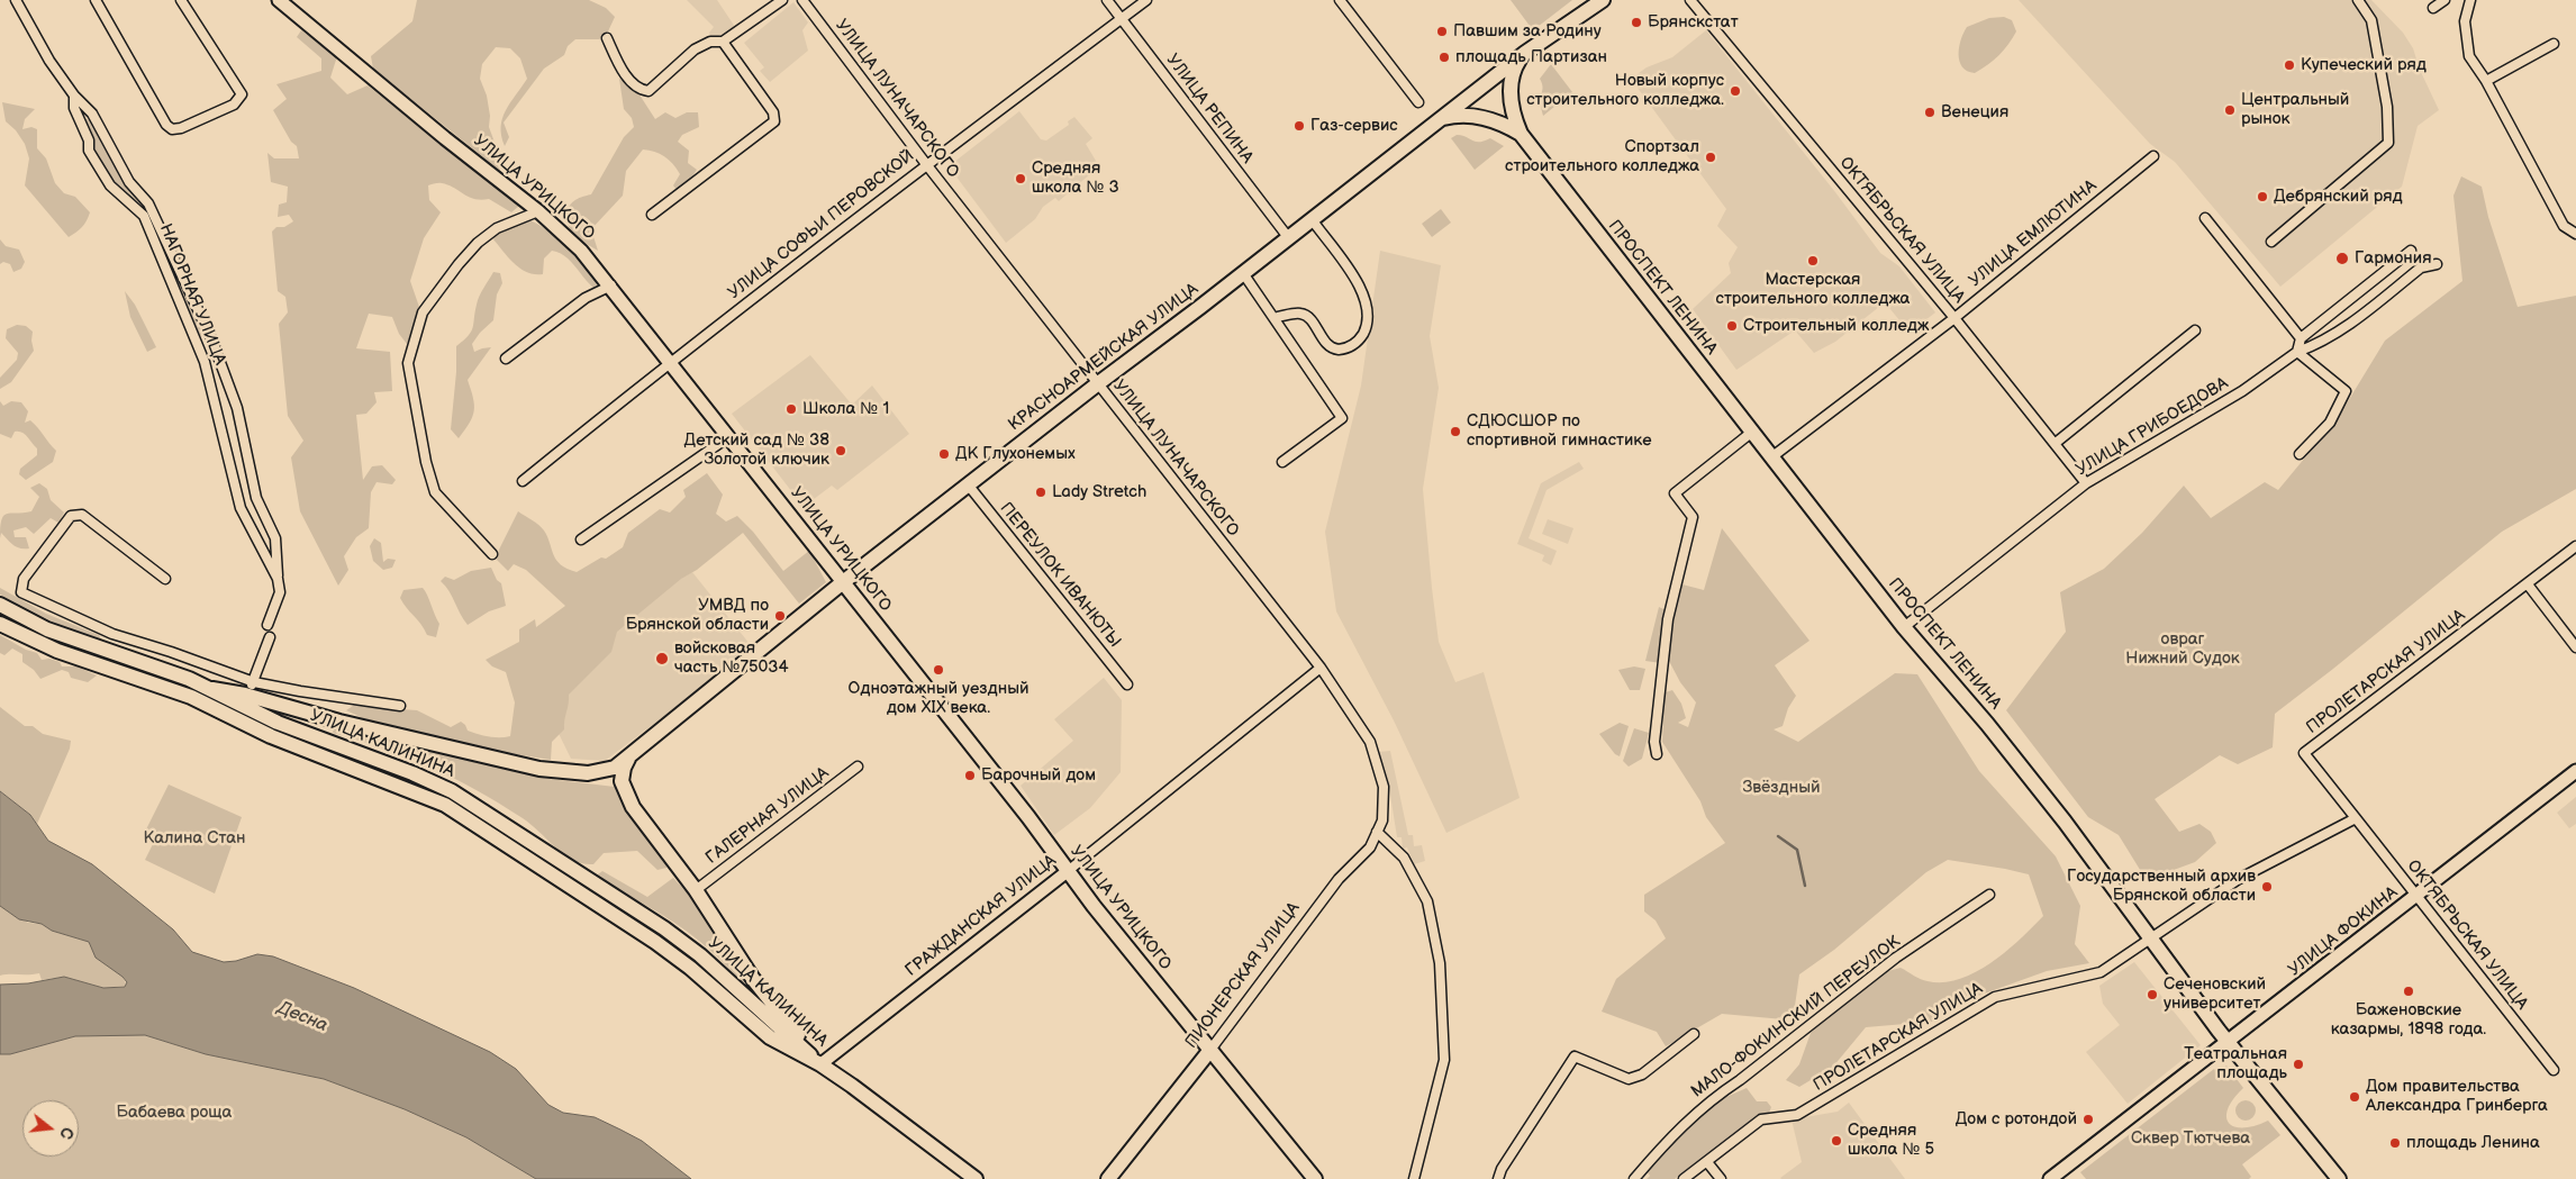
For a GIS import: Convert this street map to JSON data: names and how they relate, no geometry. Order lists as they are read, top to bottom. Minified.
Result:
{"streets":{"main road":["УЛИЦА УРИЦКОГО","ПРОСПЕКТ ЛЕНИНА","КРАСНОАРМЕЙСКАЯ УЛИЦА","УЛИЦА КАЛИНИНА","УЛИЦА ФОКИНА","ПИОНЕРСКАЯ УЛИЦА"],"street":["УЛИЦА ЛУНАЧАРСКОГО","УЛИЦА РЕПИНА","УЛИЦА СОФЬИ ПЕРОВСКОЙ","ОКТЯБРЬСКАЯ УЛИЦА","УЛИЦА ЕМЛЮТИНА","НАГОРНАЯ УЛИЦА","УЛИЦА ГРИБОЕДОВА","ПЕРЕУЛОК ИВАНЮТЫ","ПРОЛЕТАРСКАЯ УЛИЦА","ГАЛЕРНАЯ УЛИЦА","ГРАЖДАНСКАЯ УЛИЦА","МАЛО-ФОКИНСКИЙ ПЕРЕУЛОК"]},"crossings":[["УЛИЦА ЛУНАЧАРСКОГО","УЛИЦА СОФЬИ ПЕРОВСКОЙ"],["УЛИЦА ЛУНАЧАРСКОГО","КРАСНОАРМЕЙСКАЯ УЛИЦА"],["УЛИЦА ЛУНАЧАРСКОГО","ГРАЖДАНСКАЯ УЛИЦА"],["УЛИЦА ЛУНАЧАРСКОГО","ПИОНЕРСКАЯ УЛИЦА"],["УЛИЦА РЕПИНА","УЛИЦА СОФЬИ ПЕРОВСКОЙ"],["УЛИЦА РЕПИНА","КРАСНОАРМЕЙСКАЯ УЛИЦА"],["УЛИЦА УРИЦКОГО","УЛИЦА СОФЬИ ПЕРОВСКОЙ"],["УЛИЦА УРИЦКОГО","КРАСНОАРМЕЙСКАЯ УЛИЦА"],["УЛИЦА УРИЦКОГО","ГРАЖДАНСКАЯ УЛИЦА"],["УЛИЦА УРИЦКОГО","ПИОНЕРСКАЯ УЛИЦА"],["ОКТЯБРЬСКАЯ УЛИЦА","УЛИЦА ЕМЛЮТИНА"],["ОКТЯБРЬСКАЯ УЛИЦА","УЛИЦА ГРИБОЕДОВА"],["ОКТЯБРЬСКАЯ УЛИЦА","ПРОЛЕТАРСКАЯ УЛИЦА"],["ОКТЯБРЬСКАЯ УЛИЦА","УЛИЦА ФОКИНА"],["УЛИЦА ЕМЛЮТИНА","ПРОСПЕКТ ЛЕНИНА"],["ПРОСПЕКТ ЛЕНИНА","УЛИЦА ГРИБОЕДОВА"],["ПРОСПЕКТ ЛЕНИНА","ПРОЛЕТАРСКАЯ УЛИЦА"],["ПРОСПЕКТ ЛЕНИНА","УЛИЦА ФОКИНА"],["КРАСНОАРМЕЙСКАЯ УЛИЦА","ПЕРЕУЛОК ИВАНЮТЫ"],["КРАСНОАРМЕЙСКАЯ УЛИЦА","УЛИЦА КАЛИНИНА"],["УЛИЦА КАЛИНИНА","ГРАЖДАНСКАЯ УЛИЦА"]],"water":["Десна"],"parks":["овраг Нижний Судок","Звёздный","Калина Стан","Бабаева роща","Сквер Тютчева"],"places":["Брянскстат","Павшим за Родину","площадь Партизан","Купеческий ряд","Новый корпус строительного колледжа.","Центральный рынок","Венеция","Газ-сервис","Спортзал строительного колледжа","Средняя школа № 3","Дебрянский ряд","Гармония","Мастерская строительного колледжа","Строительный колледж","Школа № 1","СДЮСШОР по спортивной гимнастике","Детский сад № 38 Золотой ключик","ДК Глухонемых","Lady Stretch","УМВД по Брянской области","войсковая часть №75034","Одноэтажный уездный дом XIX века.","Барочный дом","Государственный архив Брянской области","Баженовские казармы, 1898 года.","Сеченовский университет","Театральная площадь","Дом правительства Александра Гринберга","Дом с ротондой","Средняя школа № 5","площадь Ленина"],"north":"right"}
